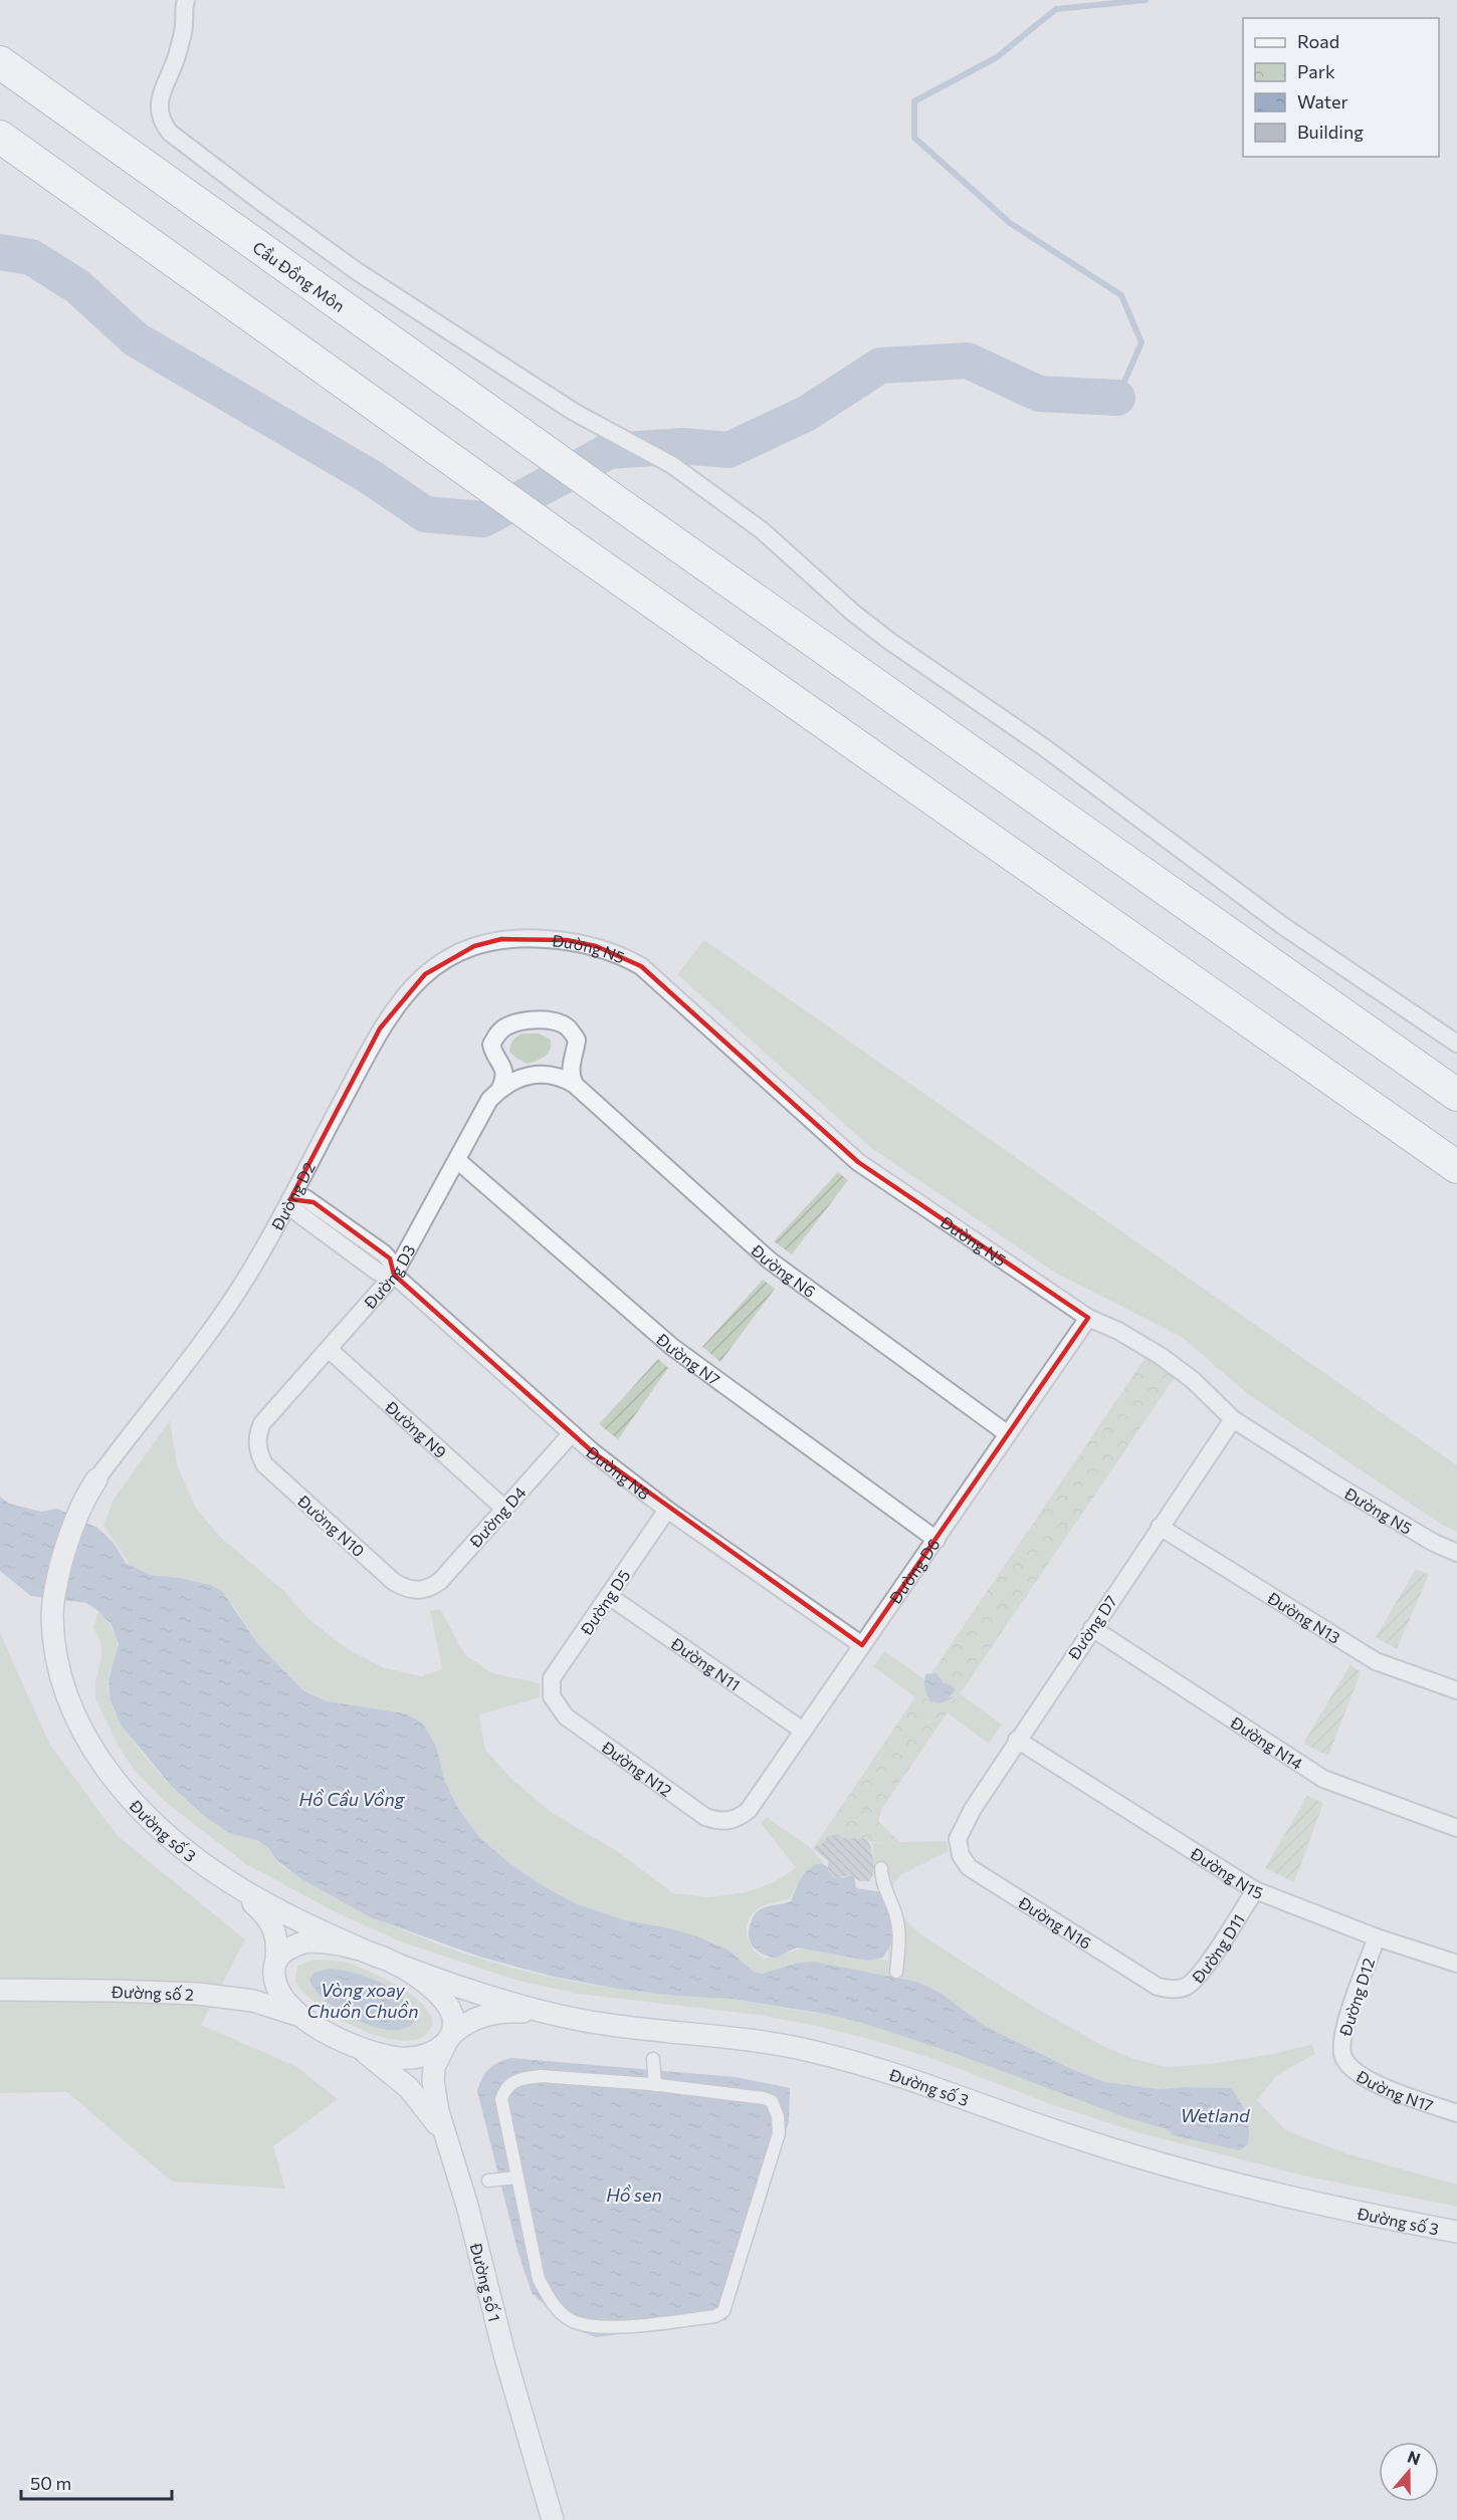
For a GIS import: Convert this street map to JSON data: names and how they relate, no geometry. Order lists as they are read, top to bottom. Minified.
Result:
{"streets":{"highway":["Cầu Đồng Môn"],"street":["Đường N5","Đường D2","Đường N6","Đường D3","Đường N7","Đường N9","Đường N8","Đường D4","Đường N10","Đường D6","Đường D5","Đường N13","Đường D7","Đường N11","Đường N14","Đường N12","Đường số 3","Đường N15","Đường N16","Đường D11","Đường số 2","Đường D12","Đường N17","Đường số 1"]},"crossings":[["Đường N5","Đường D2"],["Đường N5","Đường D6"],["Đường N5","Đường D7"],["Đường D2","Đường N8"],["Đường D2","Đường số 3"],["Đường N6","Đường D3"],["Đường N6","Đường D6"],["Đường D3","Đường N7"],["Đường D3","Đường N9"],["Đường D3","Đường N8"],["Đường D3","Đường N10"],["Đường N7","Đường D6"],["Đường N9","Đường D4"],["Đường N8","Đường D4"],["Đường N8","Đường D6"],["Đường N8","Đường D5"],["Đường D4","Đường N10"],["Đường D6","Đường N11"],["Đường D6","Đường N12"],["Đường D5","Đường N11"],["Đường D5","Đường N12"],["Đường N13","Đường D7"],["Đường D7","Đường N14"],["Đường D7","Đường N15"],["Đường D7","Đường N16"],["Đường N15","Đường D11"],["Đường N15","Đường D12"],["Đường N16","Đường D11"],["Đường D12","Đường N17"]],"water":["Hồ Cầu Vồng","Vòng xoay Chuồn Chuồn","Wetland","Hồ sen"],"legend":["Road","Park","Water","Building"],"scale_bar":"50 m","north":"top"}
